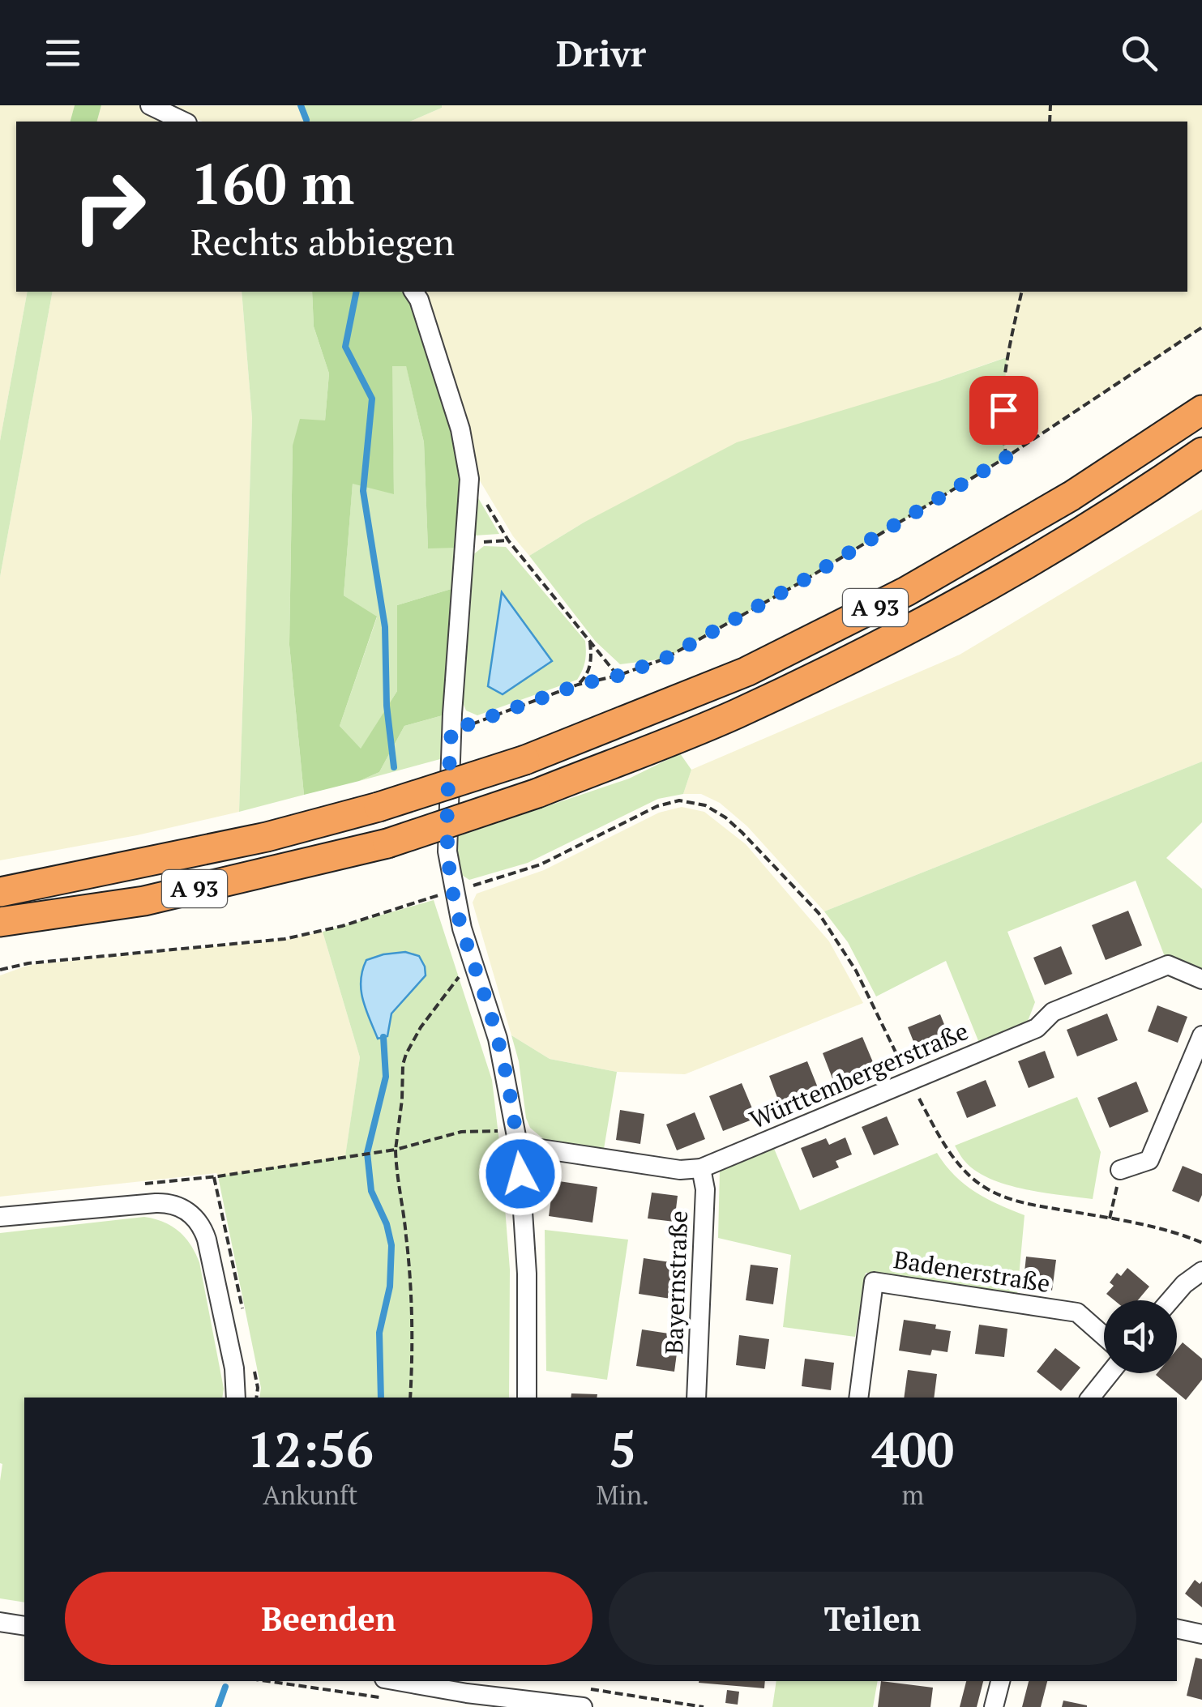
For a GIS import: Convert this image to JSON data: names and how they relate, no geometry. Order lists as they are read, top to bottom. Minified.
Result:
{"streets":{"highway":["A 93"],"street":["Württembergerstraße","Badenerstraße","Bayernstraße"]},"crossings":[["Württembergerstraße","Bayernstraße"]],"page":{"header":"Drivr","turn":["160 m","Rechts abbiegen"],"eta":["12:56","Ankunft","5","Min.","400","m"],"buttons":["Beenden","Teilen"]}}
